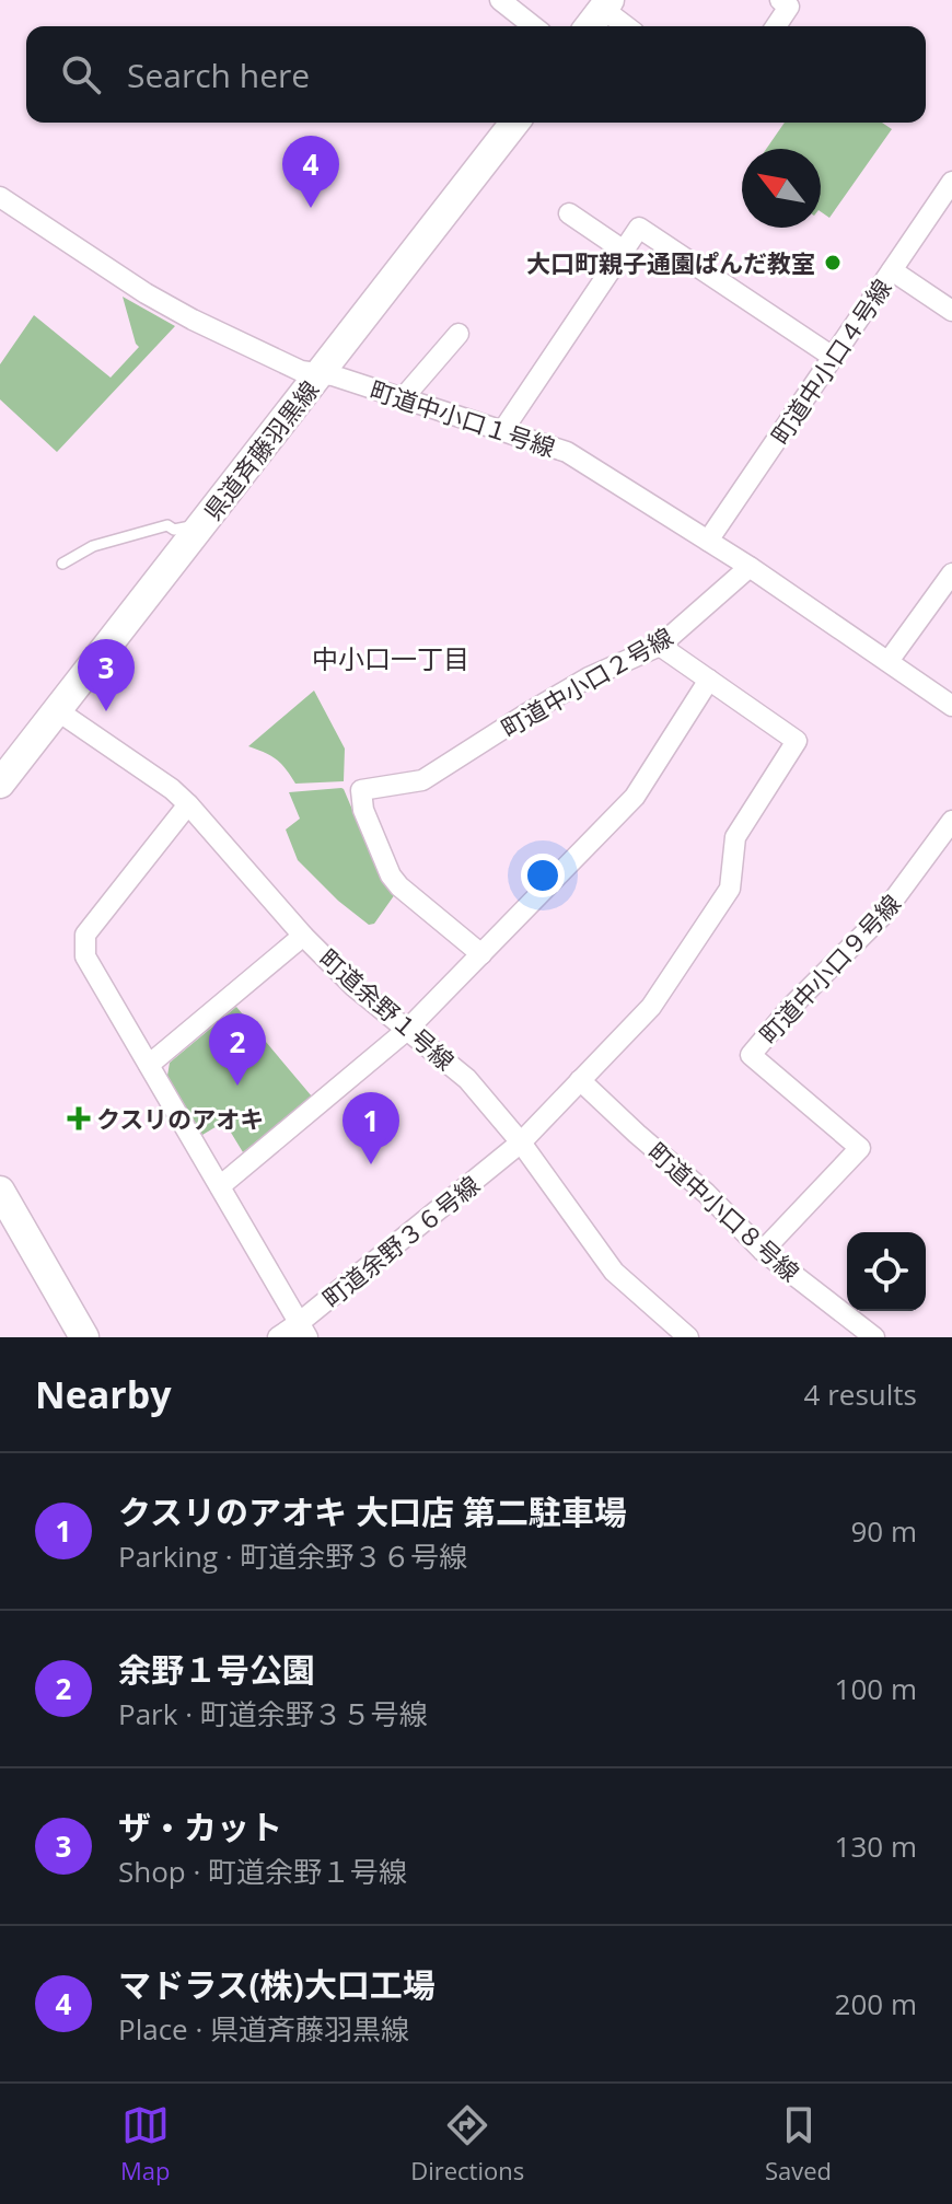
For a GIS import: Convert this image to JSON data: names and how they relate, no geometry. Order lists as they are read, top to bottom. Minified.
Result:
{"streets":{"main road":["県道斉藤羽黒線"],"street":["町道中小口４号線","町道中小口１号線","町道中小口２号線","町道中小口９号線","町道余野１号線","町道中小口８号線","町道余野３６号線"]},"crossings":[["町道中小口４号線","町道中小口１号線"],["町道中小口１号線","県道斉藤羽黒線"],["町道中小口１号線","町道中小口２号線"],["県道斉藤羽黒線","町道余野１号線"],["町道中小口９号線","町道中小口８号線"],["町道余野１号線","町道余野３６号線"],["町道中小口８号線","町道余野３６号線"]],"districts":["中小口一丁目"],"places":{"other":["大口町親子通園ぱんだ教室"],"health":["クスリのアオキ"]},"north":"top left","page":{"search":"Search here","pins":["4","3","2","1"],"heading":["Nearby","4 results"],"list":[{"mark":"1","name":"クスリのアオキ 大口店 第二駐車場","note":"Parking · 町道余野３６号線","value":"90 m"},{"mark":"2","name":"余野１号公園","note":"Park · 町道余野３５号線","value":"100 m"},{"mark":"3","name":"ザ・カット","note":"Shop · 町道余野１号線","value":"130 m"},{"mark":"4","name":"マドラス(株)大口工場","note":"Place · 県道斉藤羽黒線","value":"200 m"}],"nav":["Map","Directions","Saved"]}}
